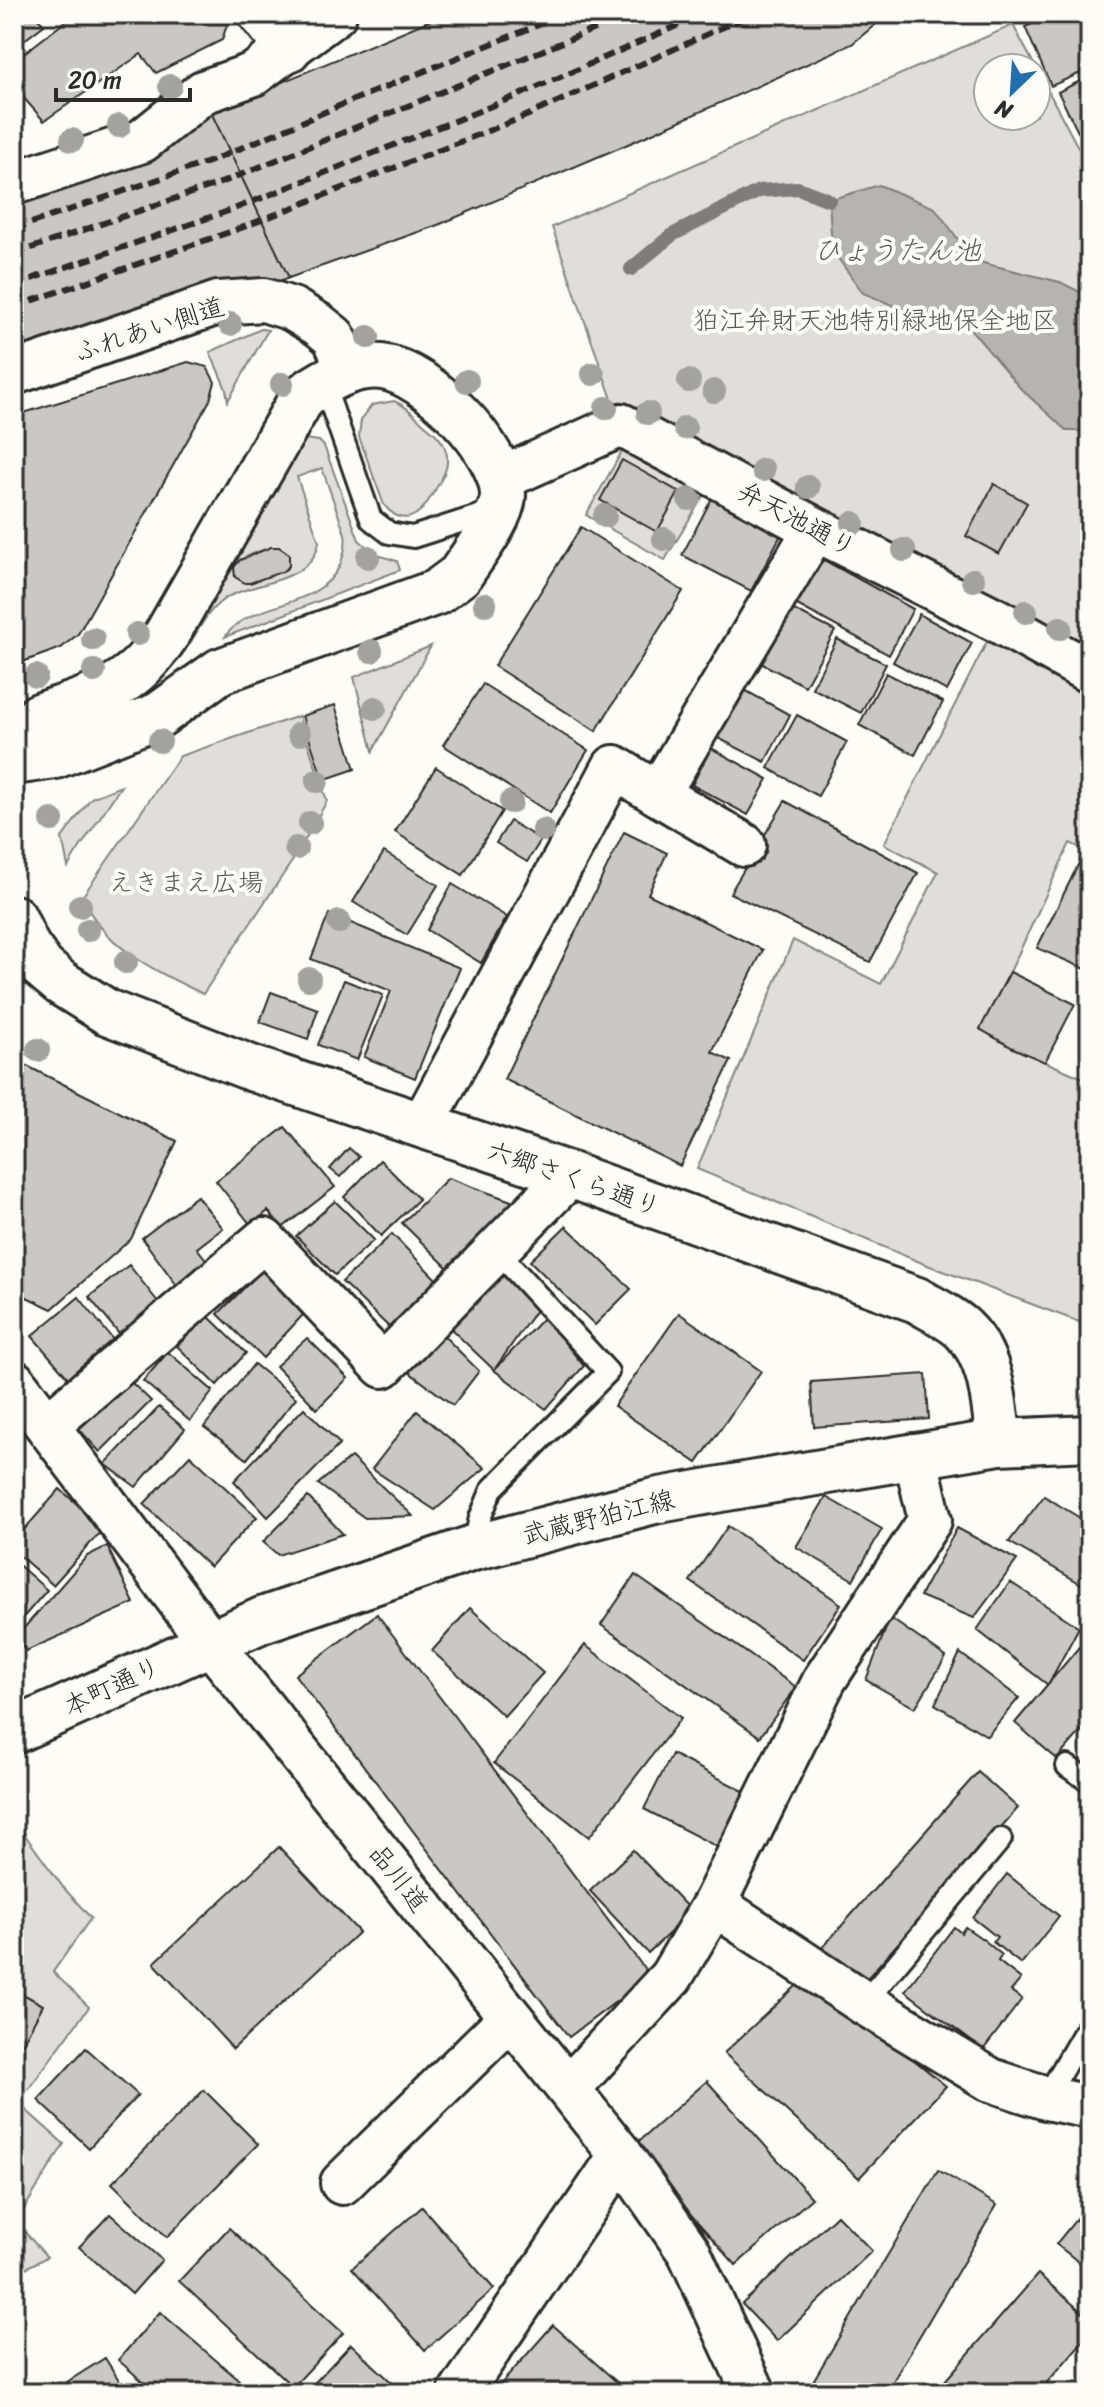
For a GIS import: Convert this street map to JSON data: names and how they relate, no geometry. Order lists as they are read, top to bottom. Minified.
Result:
{"streets":{"street":["ふれあい側道","弁天池通り","六郷さくら通り","武蔵野狛江線","本町通り","品川道"]},"crossings":[["六郷さくら通り","武蔵野狛江線"],["武蔵野狛江線","本町通り"],["武蔵野狛江線","品川道"],["本町通り","品川道"]],"water":["ひょうたん池"],"parks":["狛江弁財天池特別緑地保全地区","えきまえ広場"],"scale_bar":"20 m","north":"bottom left"}
